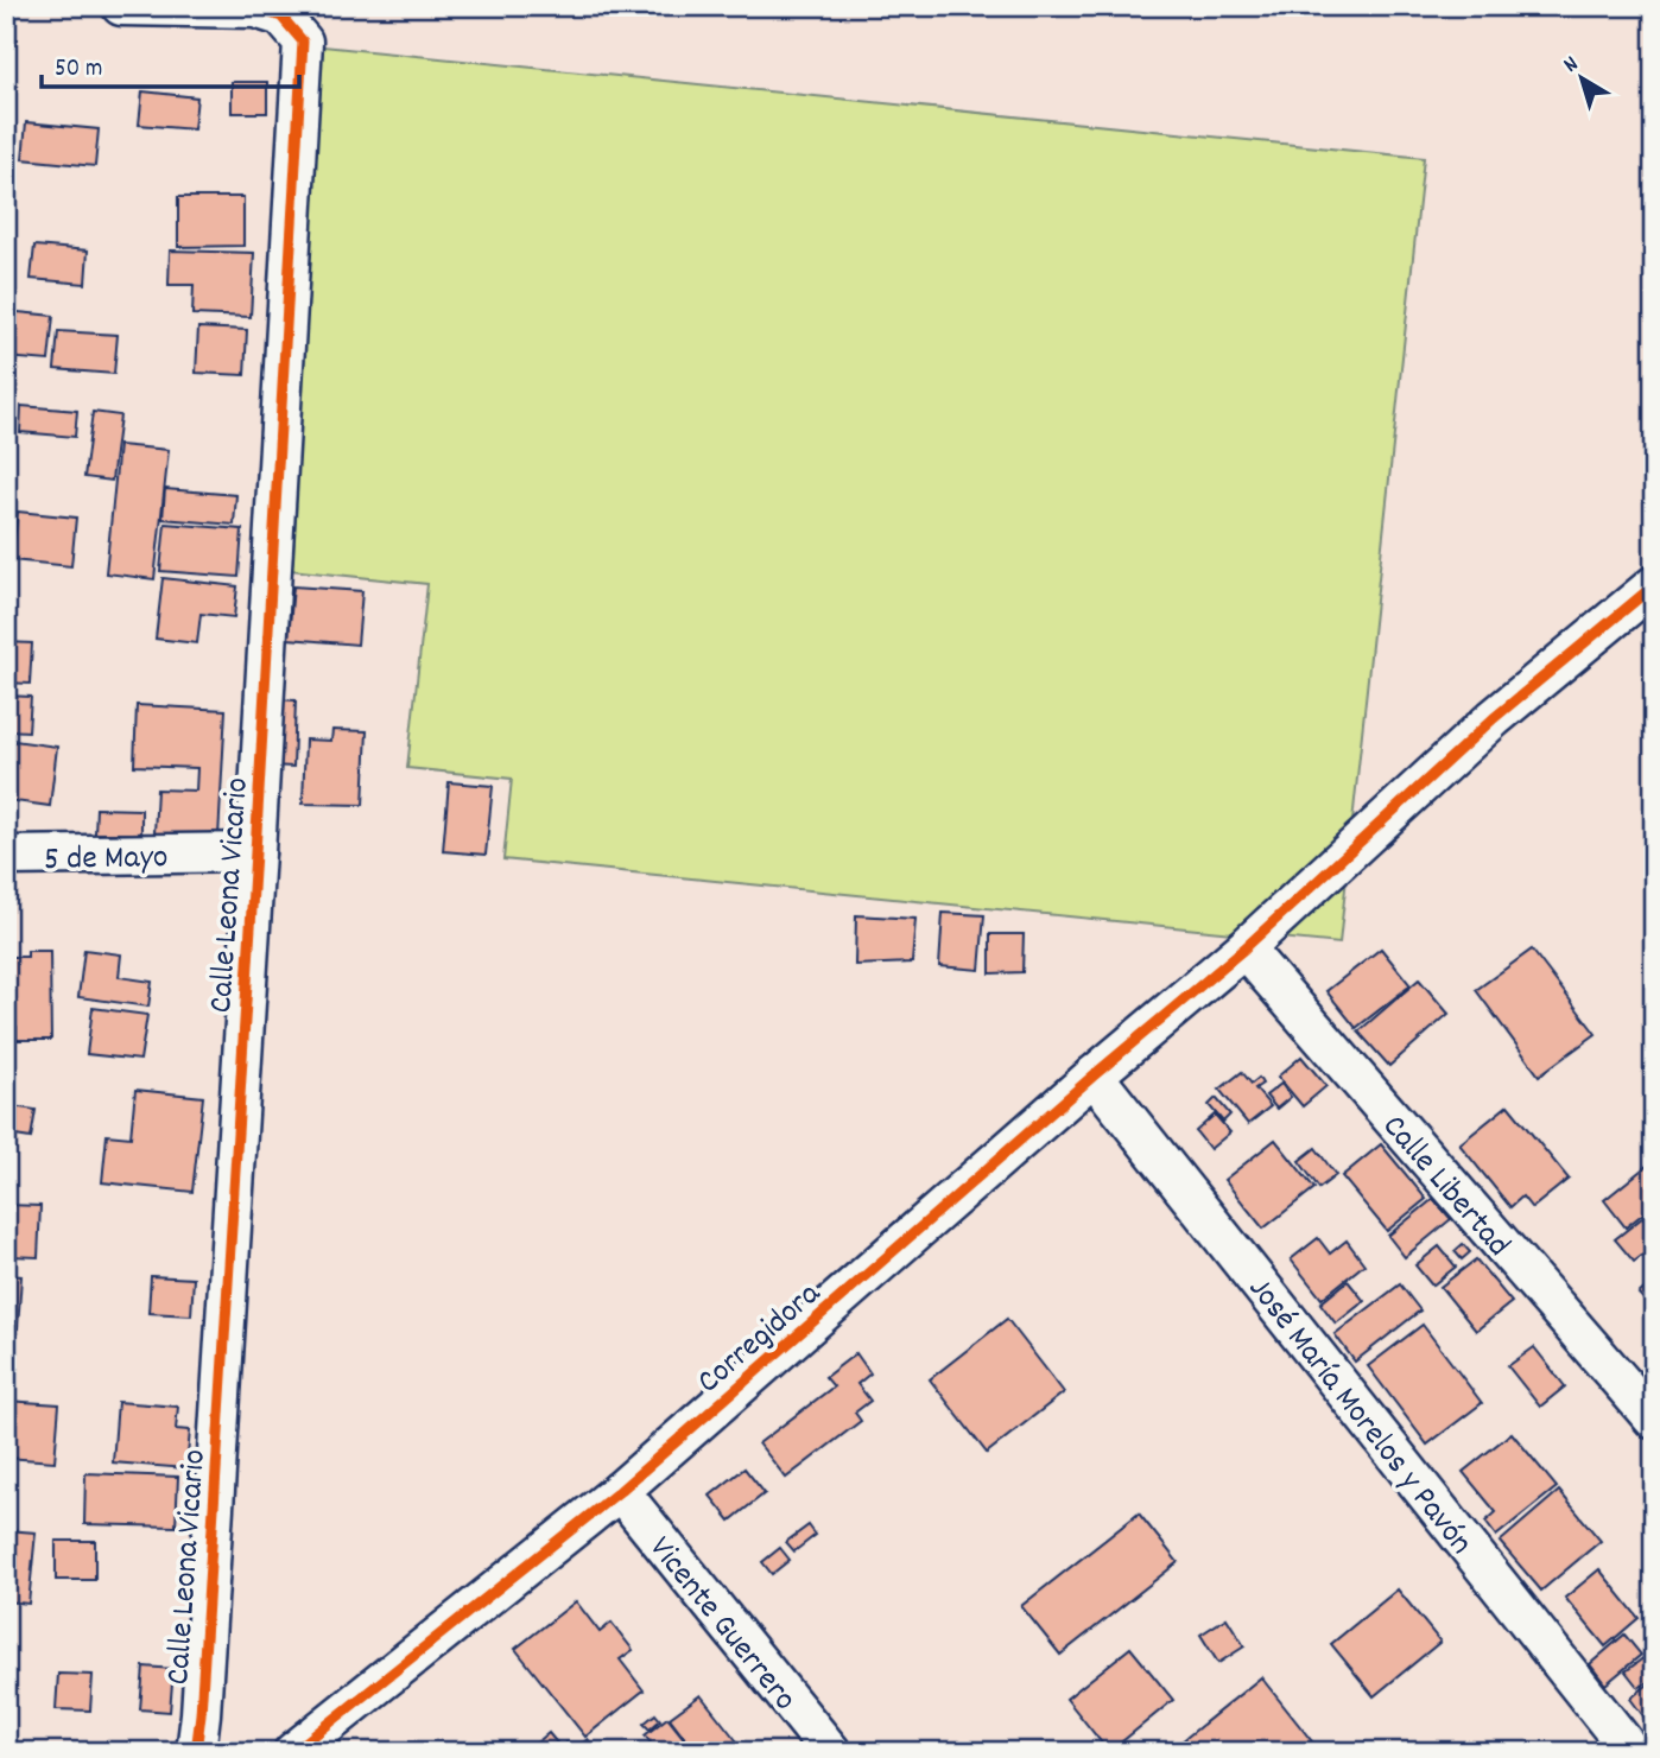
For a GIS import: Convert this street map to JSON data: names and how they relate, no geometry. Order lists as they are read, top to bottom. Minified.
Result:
{"streets":{"street":["5 de Mayo","Calle Leona Vicario","Calle Libertad","Corregidora","José María Morelos y Pavón","Vicente Guerrero"]},"crossings":[["5 de Mayo","Calle Leona Vicario"],["Calle Libertad","Corregidora"],["Corregidora","José María Morelos y Pavón"],["Corregidora","Vicente Guerrero"]],"scale_bar":"50 m","north":"top left"}
